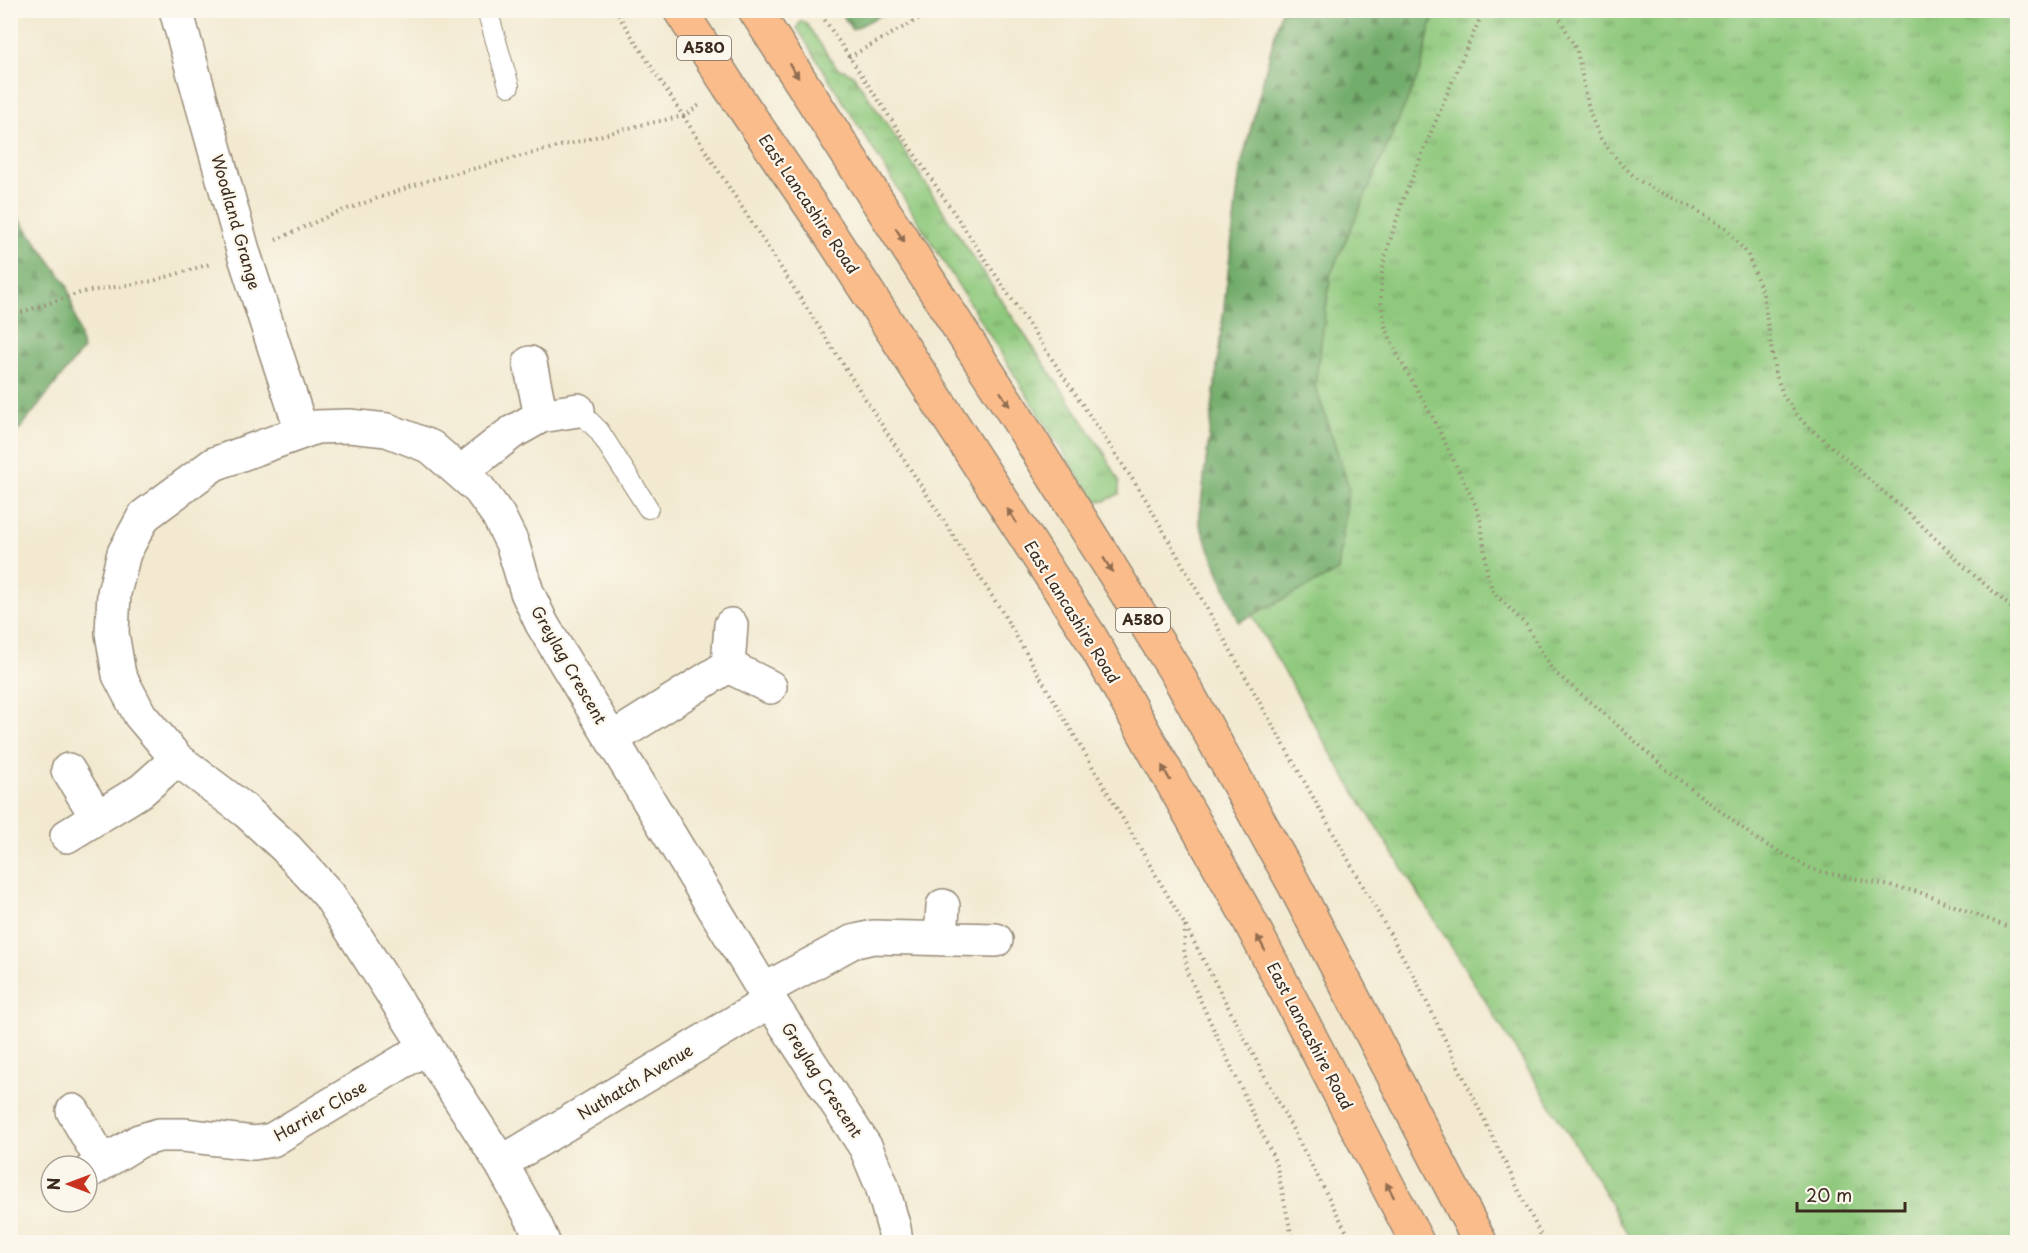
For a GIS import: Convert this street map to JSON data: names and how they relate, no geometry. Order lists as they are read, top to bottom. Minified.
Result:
{"streets":{"highway":["A580","East Lancashire Road"],"street":["Woodland Grange","Greylag Crescent","Nuthatch Avenue","Harrier Close"]},"crossings":[["Woodland Grange","Greylag Crescent"],["Greylag Crescent","Nuthatch Avenue"],["Greylag Crescent","Harrier Close"]],"scale_bar":"20 m","north":"left"}
